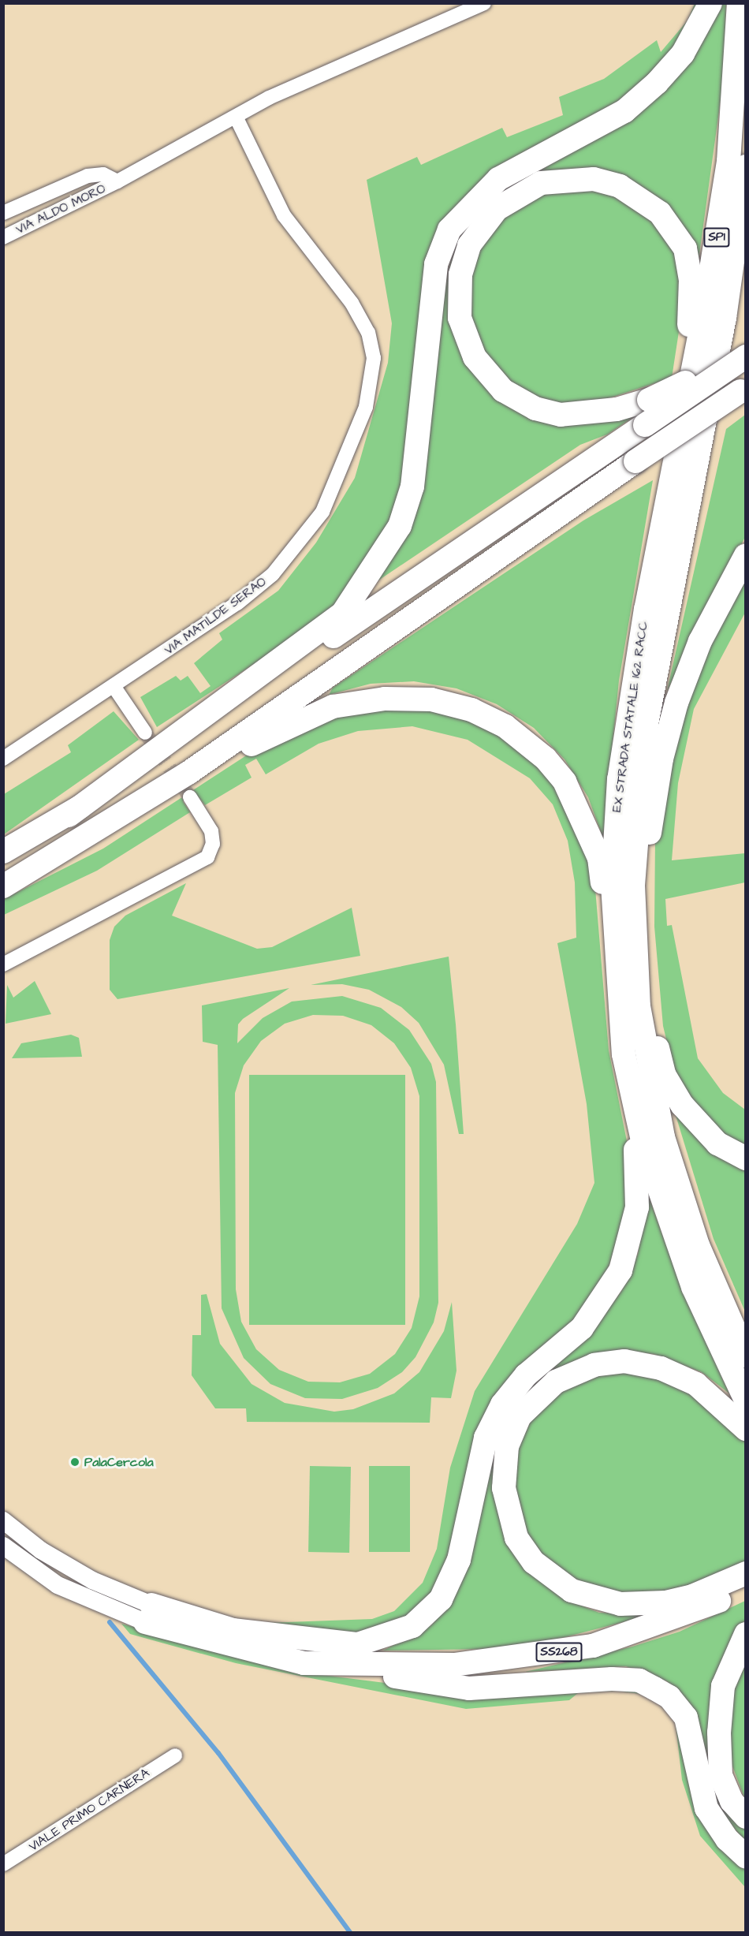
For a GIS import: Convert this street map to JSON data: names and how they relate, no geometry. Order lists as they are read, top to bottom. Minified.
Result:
{"streets":{"highway":["SP1","EX STRADA STATALE 162 RACC","SS268"],"street":["VIA ALDO MORO","VIA MATILDE SERAO","VIALE PRIMO CARNERA"]},"crossings":[["VIA ALDO MORO","VIA MATILDE SERAO"],["SP1","EX STRADA STATALE 162 RACC"]],"places":["PalaCercola"]}
